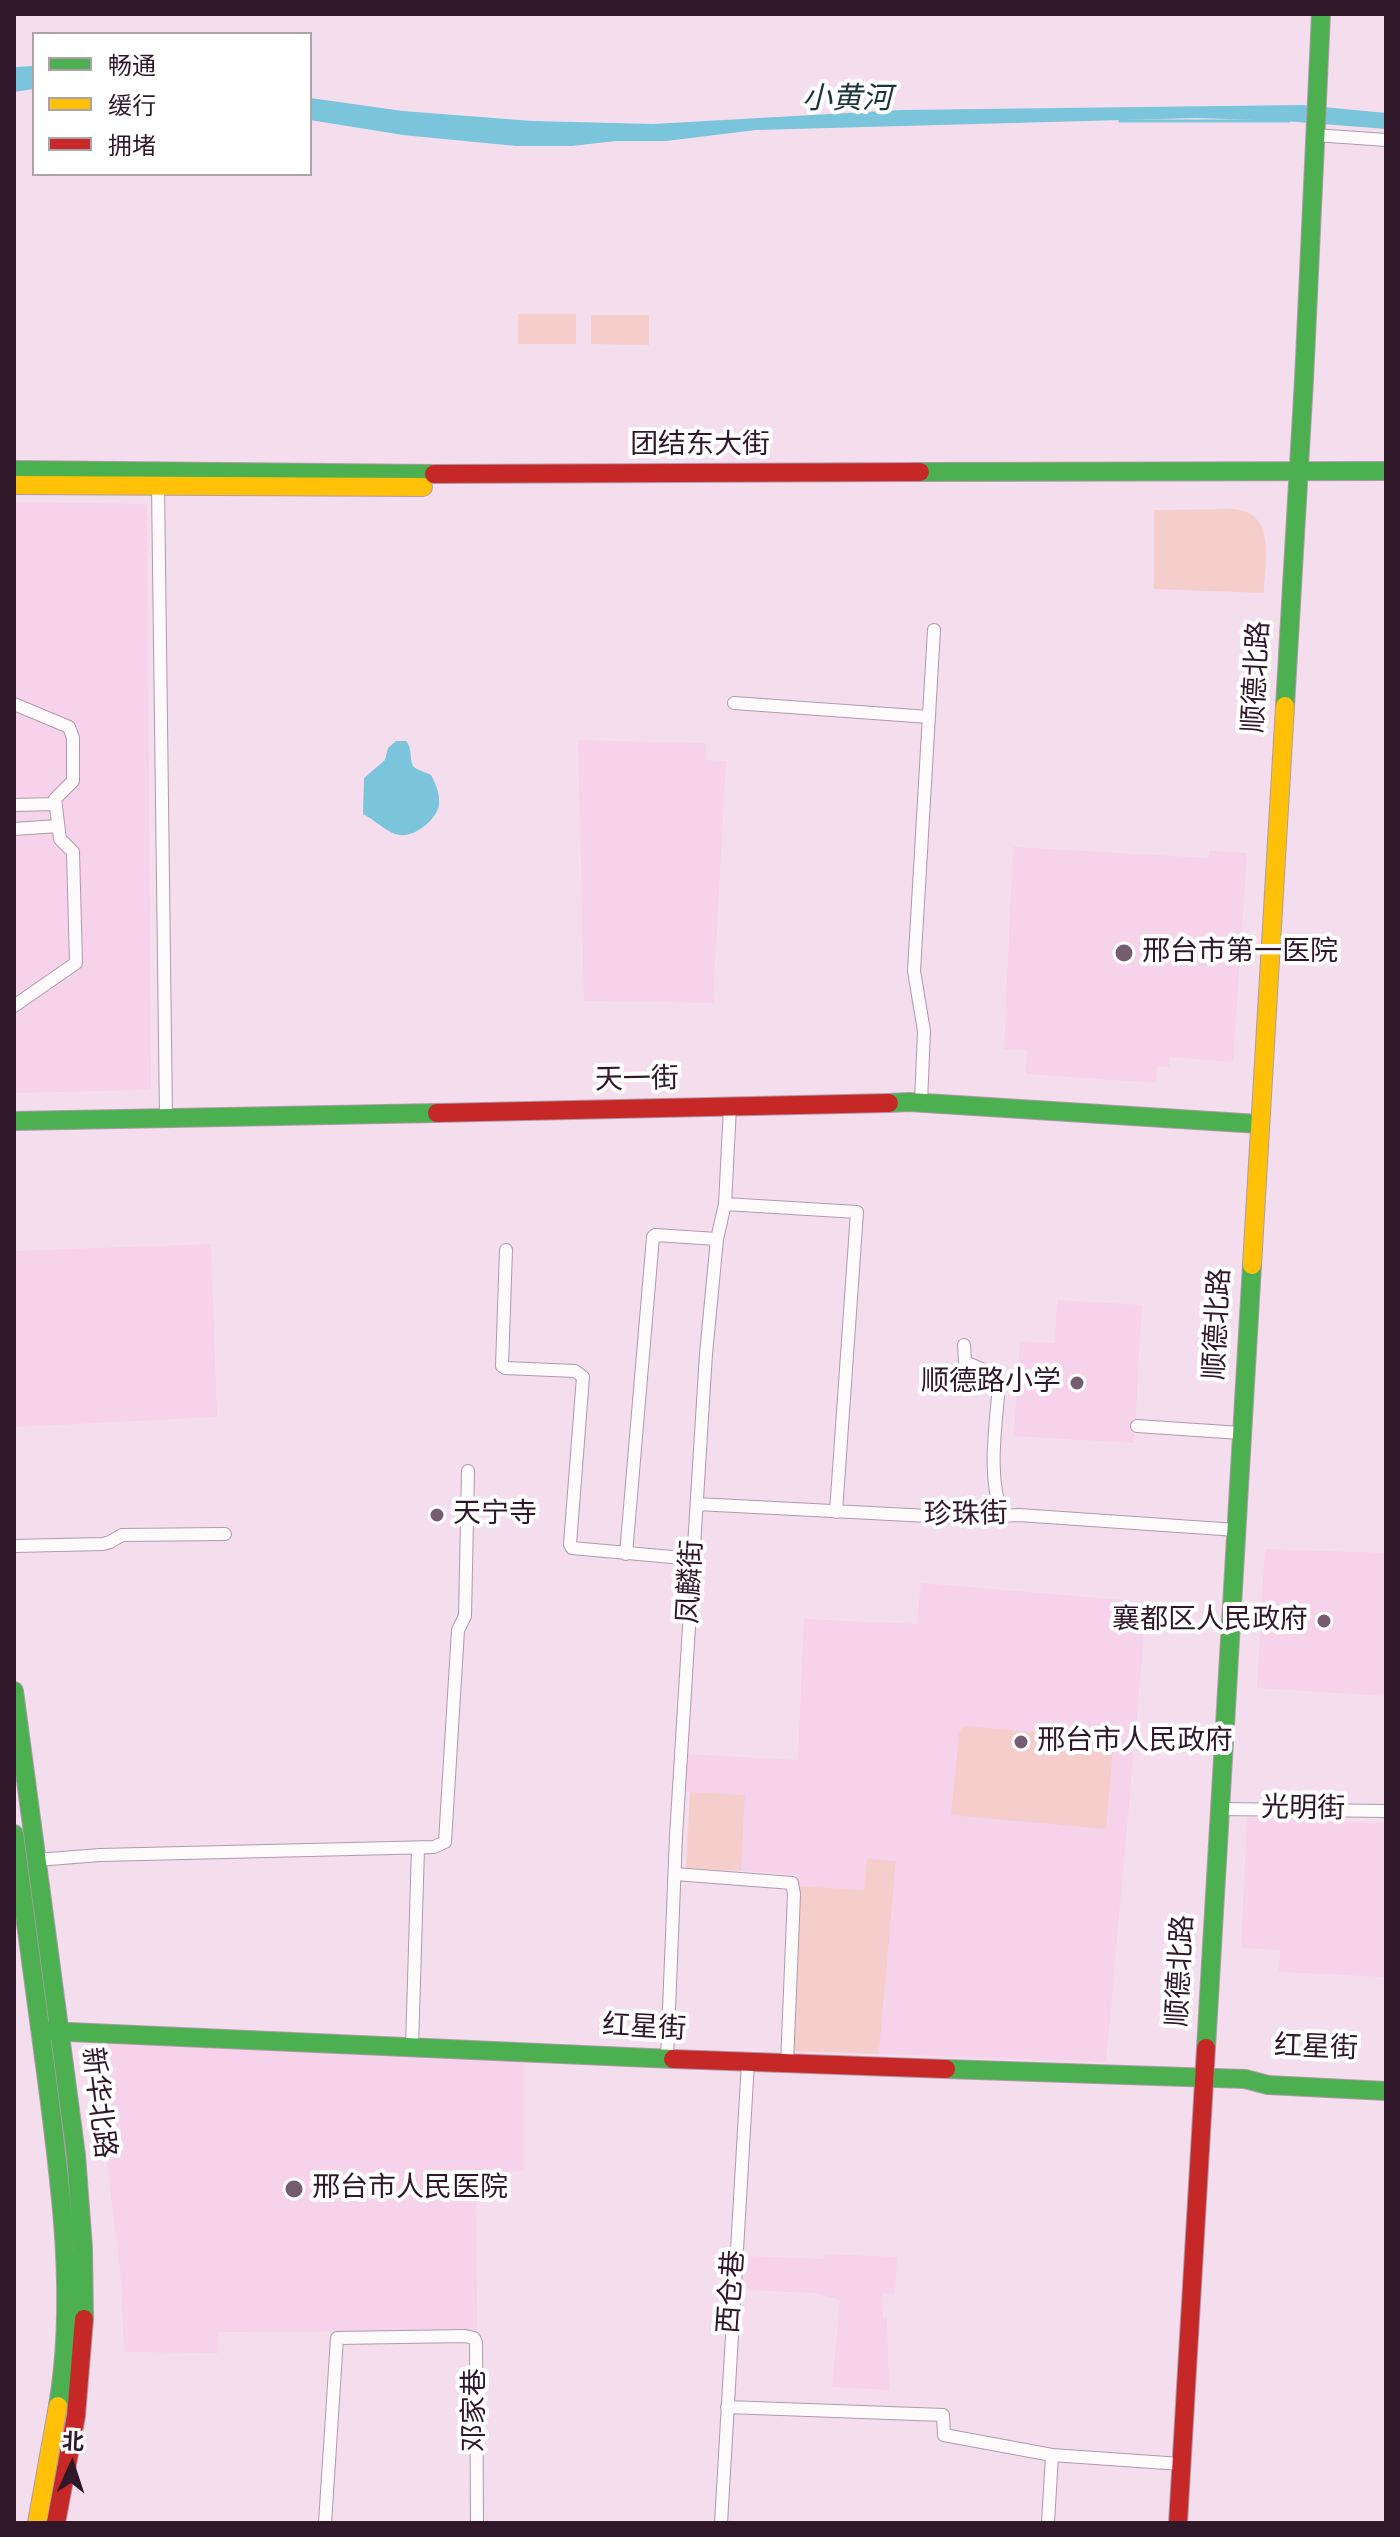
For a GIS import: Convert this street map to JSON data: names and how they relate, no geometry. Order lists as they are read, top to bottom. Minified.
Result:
{"streets":{"street":["团结东大街","顺德北路","天一街","珍珠街","凤麟街","光明街","红星街","新华北路","西仓巷","邓家巷"]},"crossings":[["团结东大街","顺德北路"],["顺德北路","天一街"],["顺德北路","珍珠街"],["顺德北路","光明街"],["顺德北路","红星街"],["天一街","凤麟街"],["珍珠街","凤麟街"],["凤麟街","红星街"],["红星街","新华北路"],["红星街","西仓巷"]],"water":["小黄河"],"places":["邢台市第一医院","顺德路小学","天宁寺","襄都区人民政府","邢台市人民政府","邢台市人民医院"],"legend":["畅通","缓行","拥堵"],"north":"top"}
